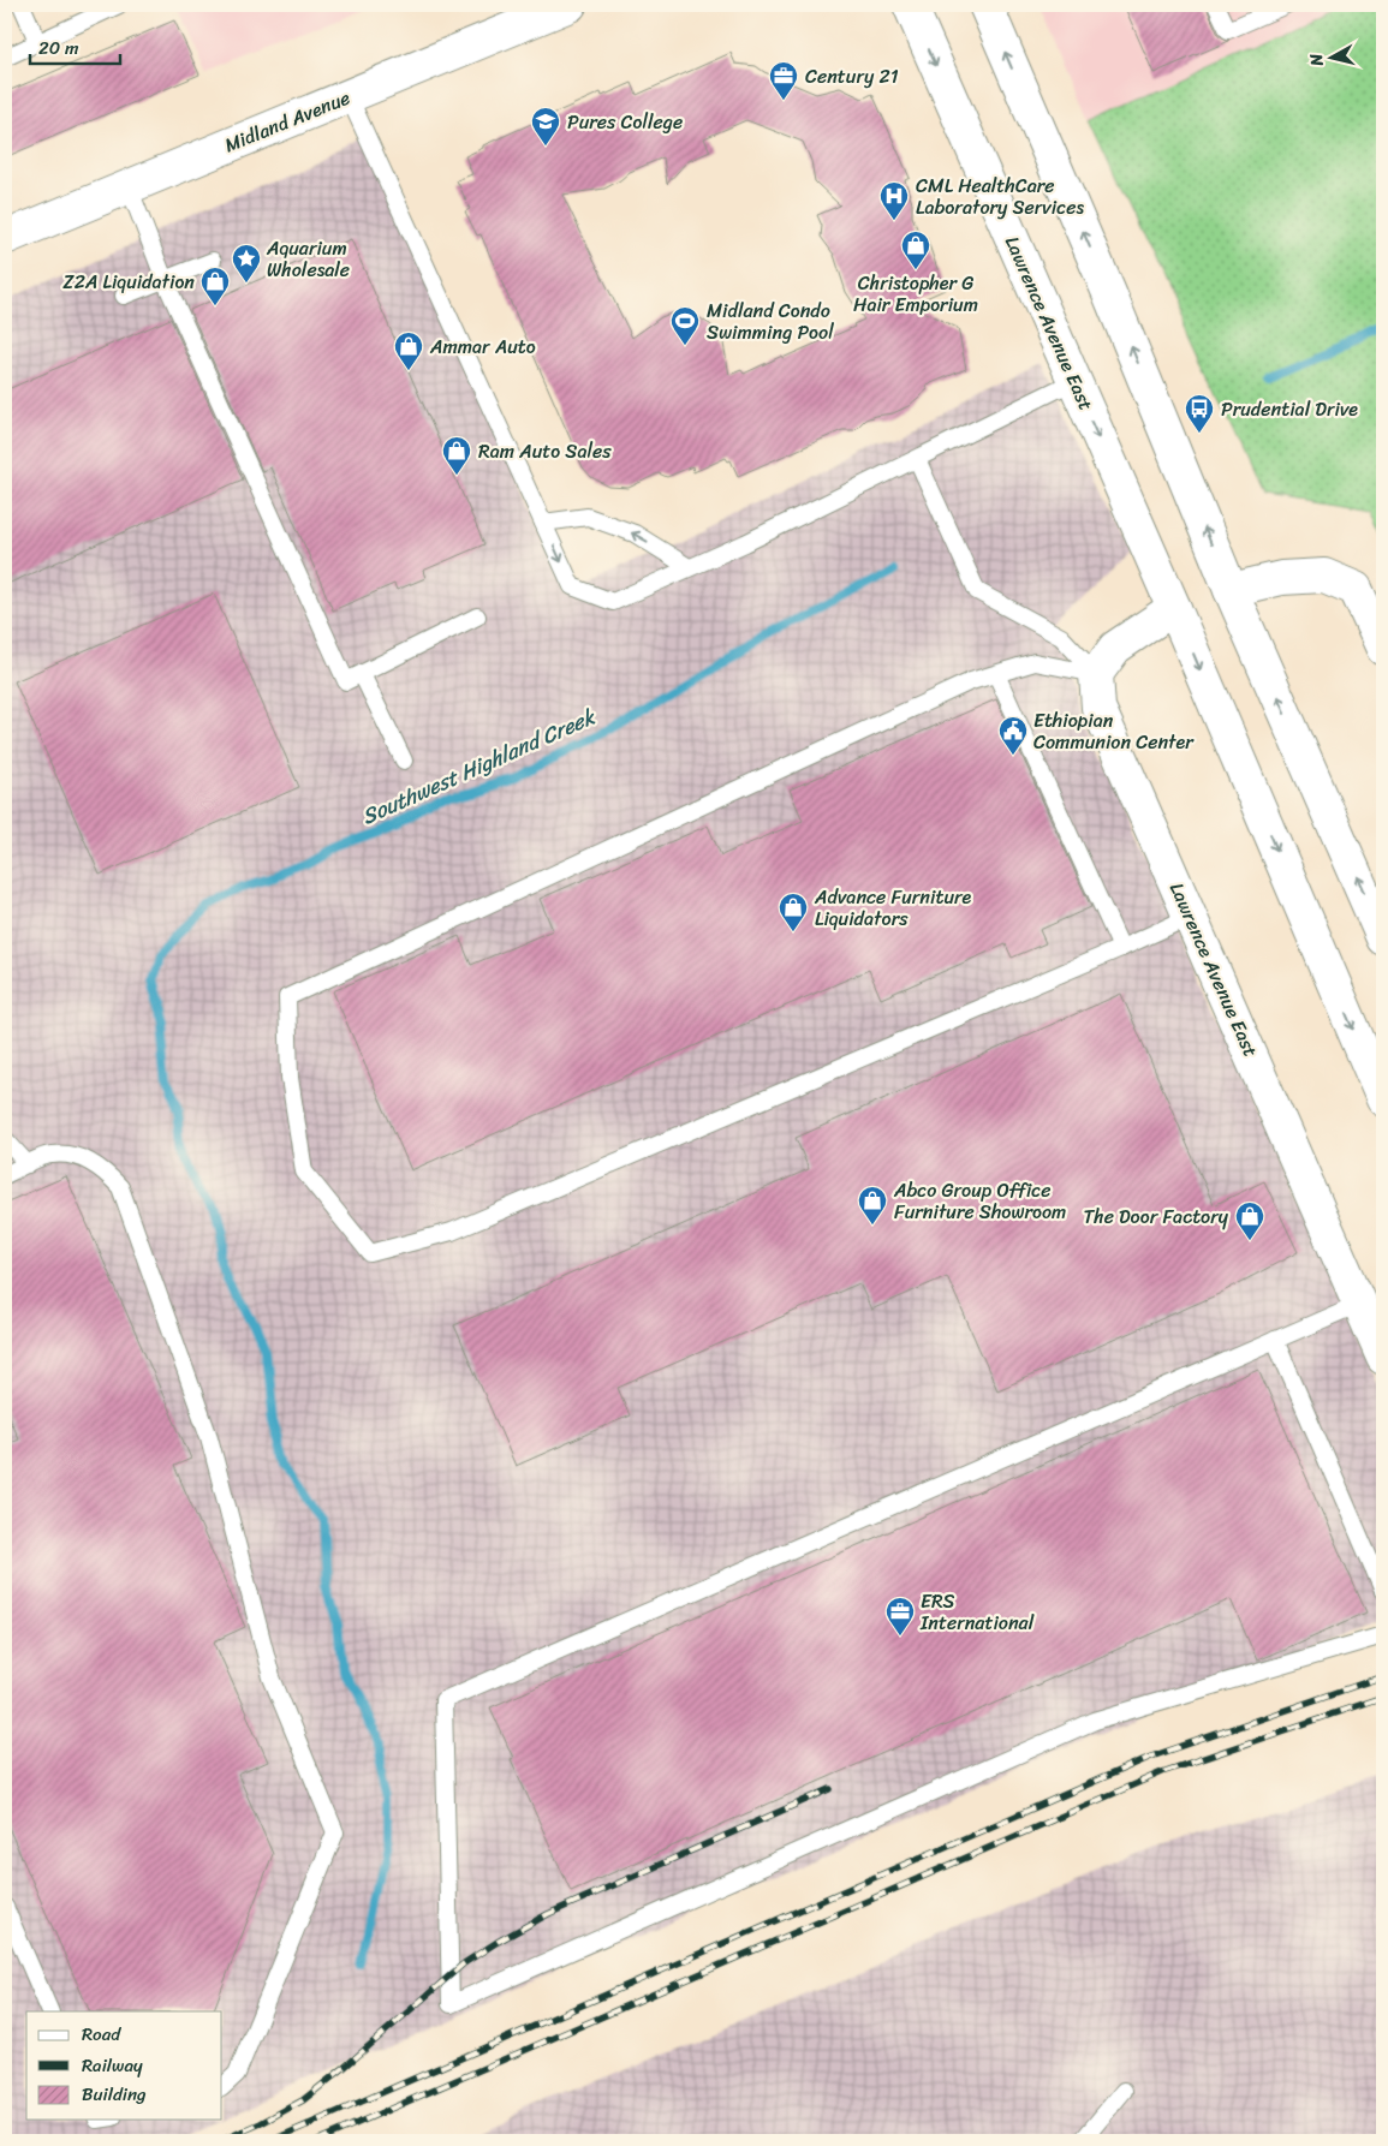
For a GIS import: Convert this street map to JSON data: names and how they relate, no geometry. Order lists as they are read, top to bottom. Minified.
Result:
{"streets":{"main road":["Midland Avenue","Lawrence Avenue East"]},"water":["Southwest Highland Creek"],"places":{"office":["Century 21","ERS International"],"school or university":["Pures College"],"hospital":["CML HealthCare Laboratory Services"],"shop":["Christopher G Hair Emporium","Z2A Liquidation","Ammar Auto","Ram Auto Sales","Advance Furniture Liquidators","Abco Group Office Furniture Showroom","The Door Factory"],"place":["Aquarium Wholesale"],"sports":["Midland Condo Swimming Pool"],"bus stop":["Prudential Drive"],"public building":["Ethiopian Communion Center"]},"legend":["Road","Railway","Building"],"scale_bar":"20 m","north":"left"}
